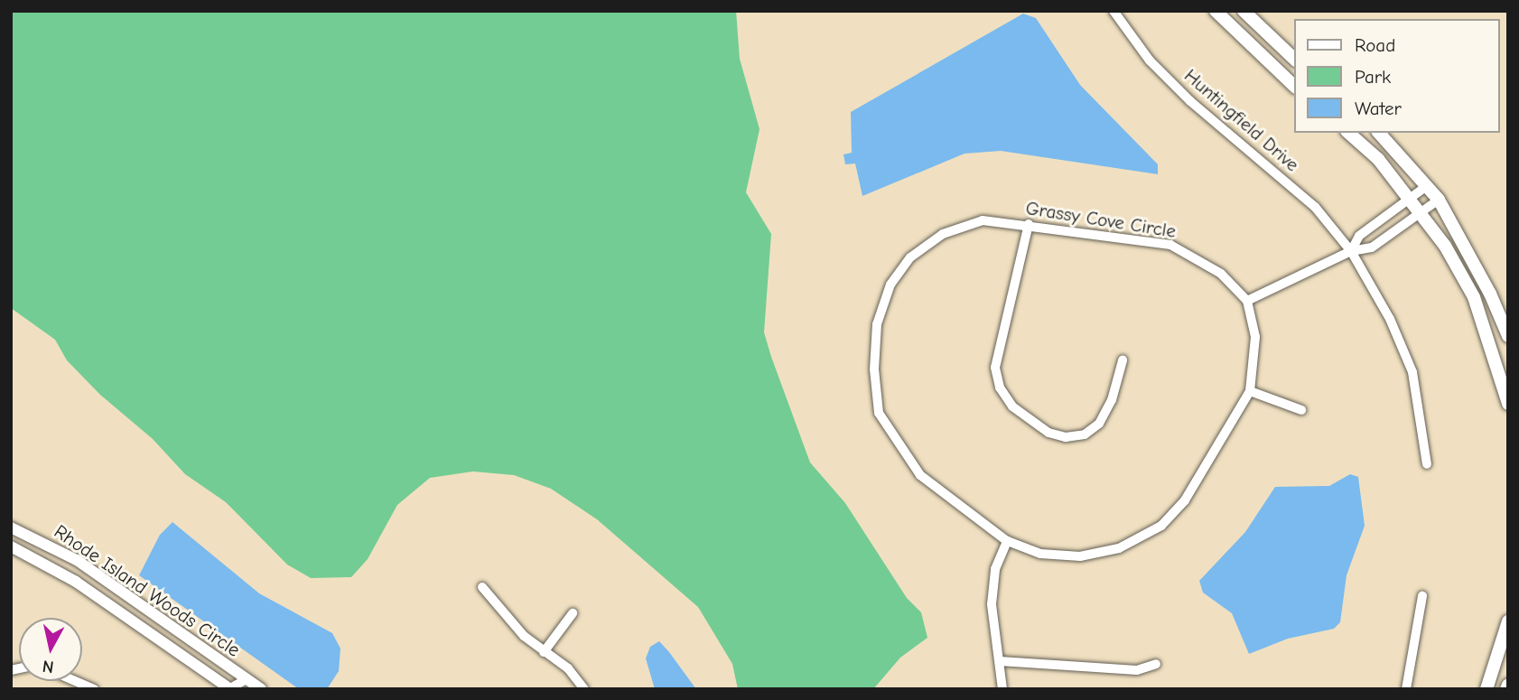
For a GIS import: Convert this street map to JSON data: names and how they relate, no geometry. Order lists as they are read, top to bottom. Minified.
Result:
{"streets":{"street":["Huntingfield Drive","Grassy Cove Circle","Rhode Island Woods Circle"]},"legend":["Road","Park","Water"],"north":"bottom"}
